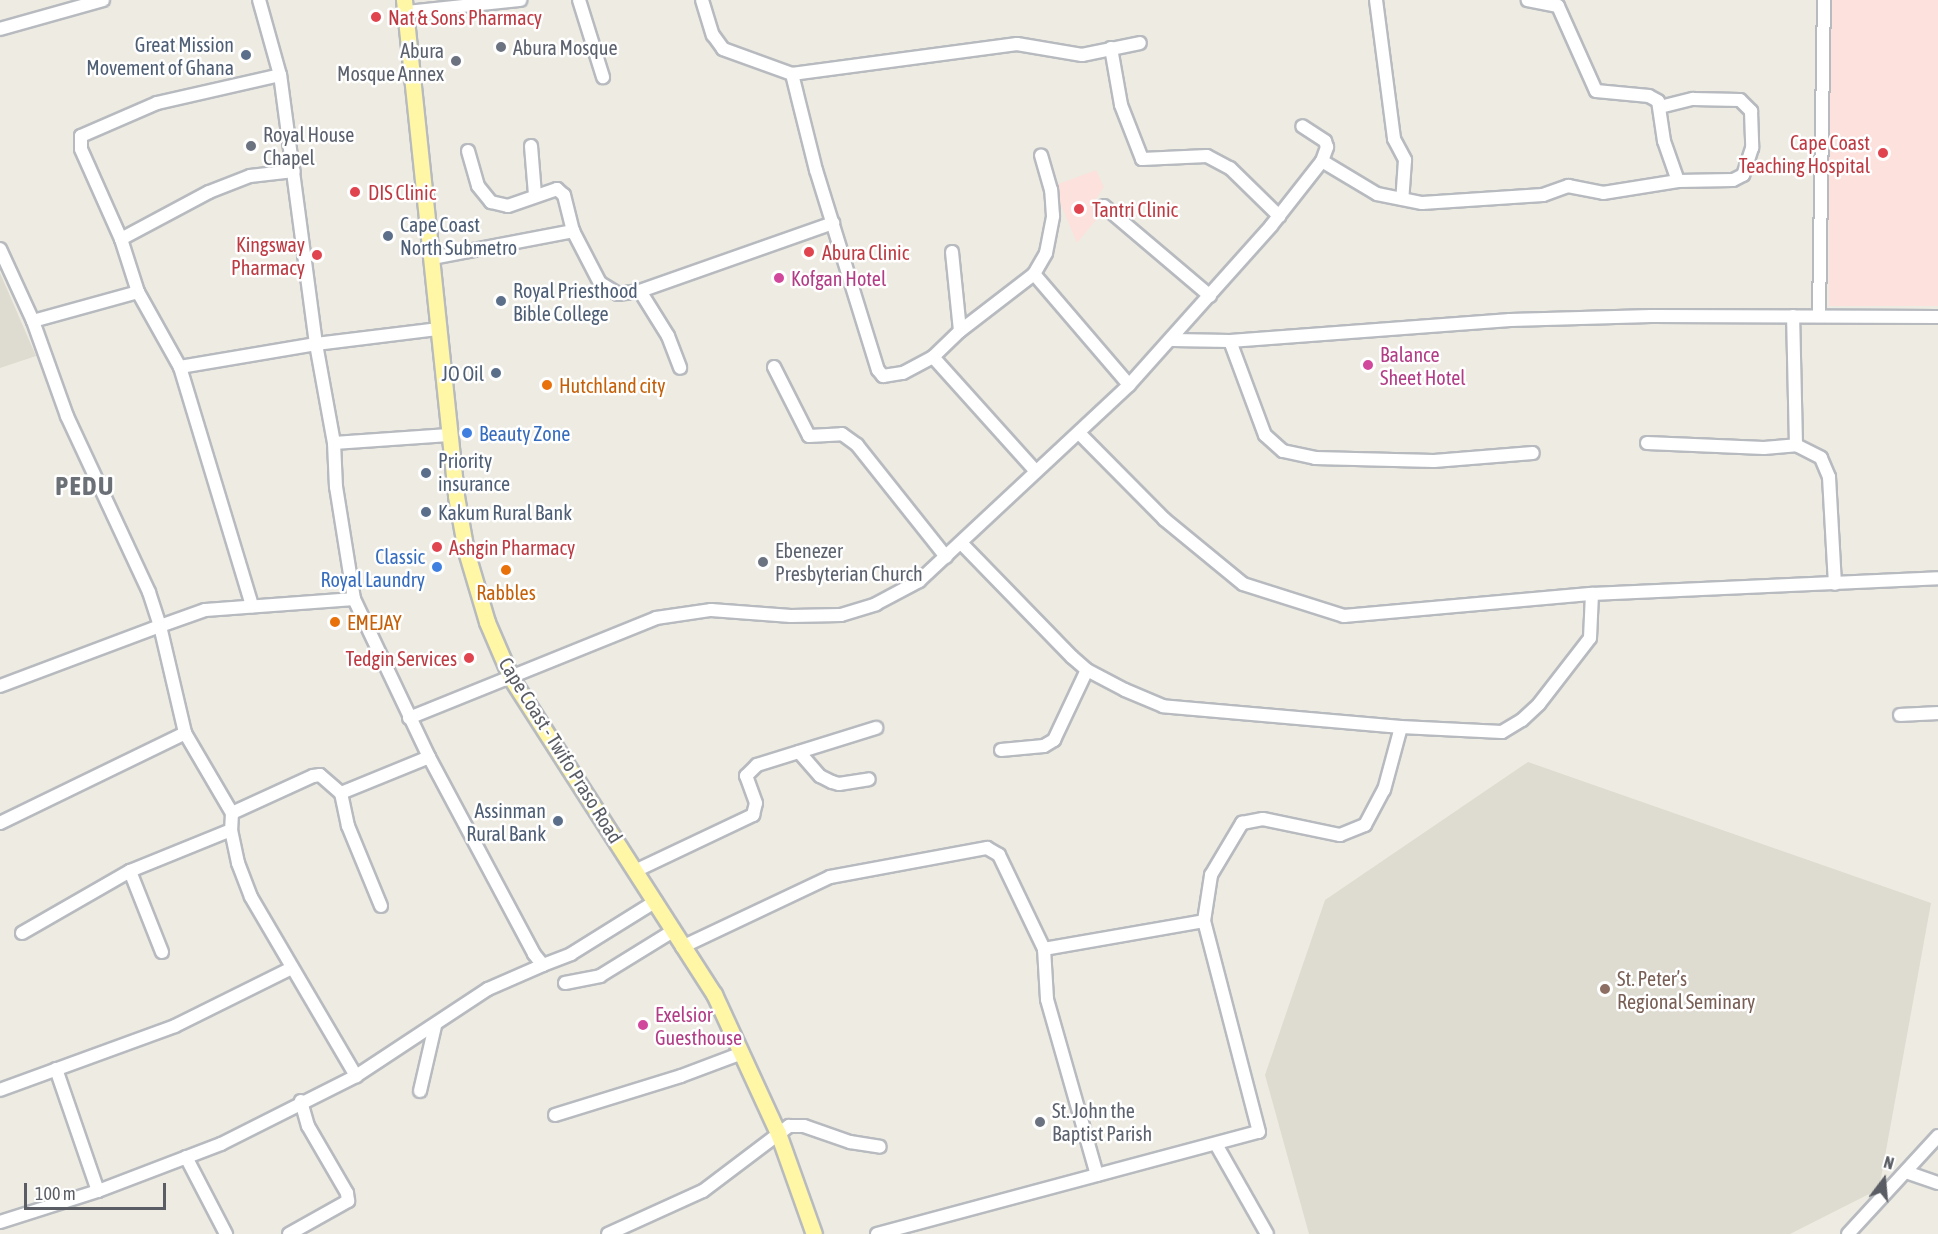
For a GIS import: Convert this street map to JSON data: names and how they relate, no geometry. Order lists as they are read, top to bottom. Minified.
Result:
{"streets":{"main road":["Cape Coast - Twifo Praso Road"]},"districts":["PEDU"],"places":["Nat & Sons Pharmacy","Abura Mosque","Great Mission Movement of Ghana","Abura Mosque Annex","Royal House Chapel","Cape Coast Teaching Hospital","DIS Clinic","Tantri Clinic","Cape Coast North Submetro","Abura Clinic","Kingsway Pharmacy","Kofgan Hotel","Royal Priesthood Bible College","Balance Sheet Hotel","JO Oil","Hutchland city","Beauty Zone","Priority insurance","Kakum Rural Bank","Ashgin Pharmacy","Ebenezer Presbyterian Church","Classic Royal Laundry","Rabbles","EMEJAY","Tedgin Services","Assinman Rural Bank","St. Peter’s Regional Seminary","Exelsior Guesthouse","St. John the Baptist Parish"],"scale_bar":"100 m","north":"top"}
